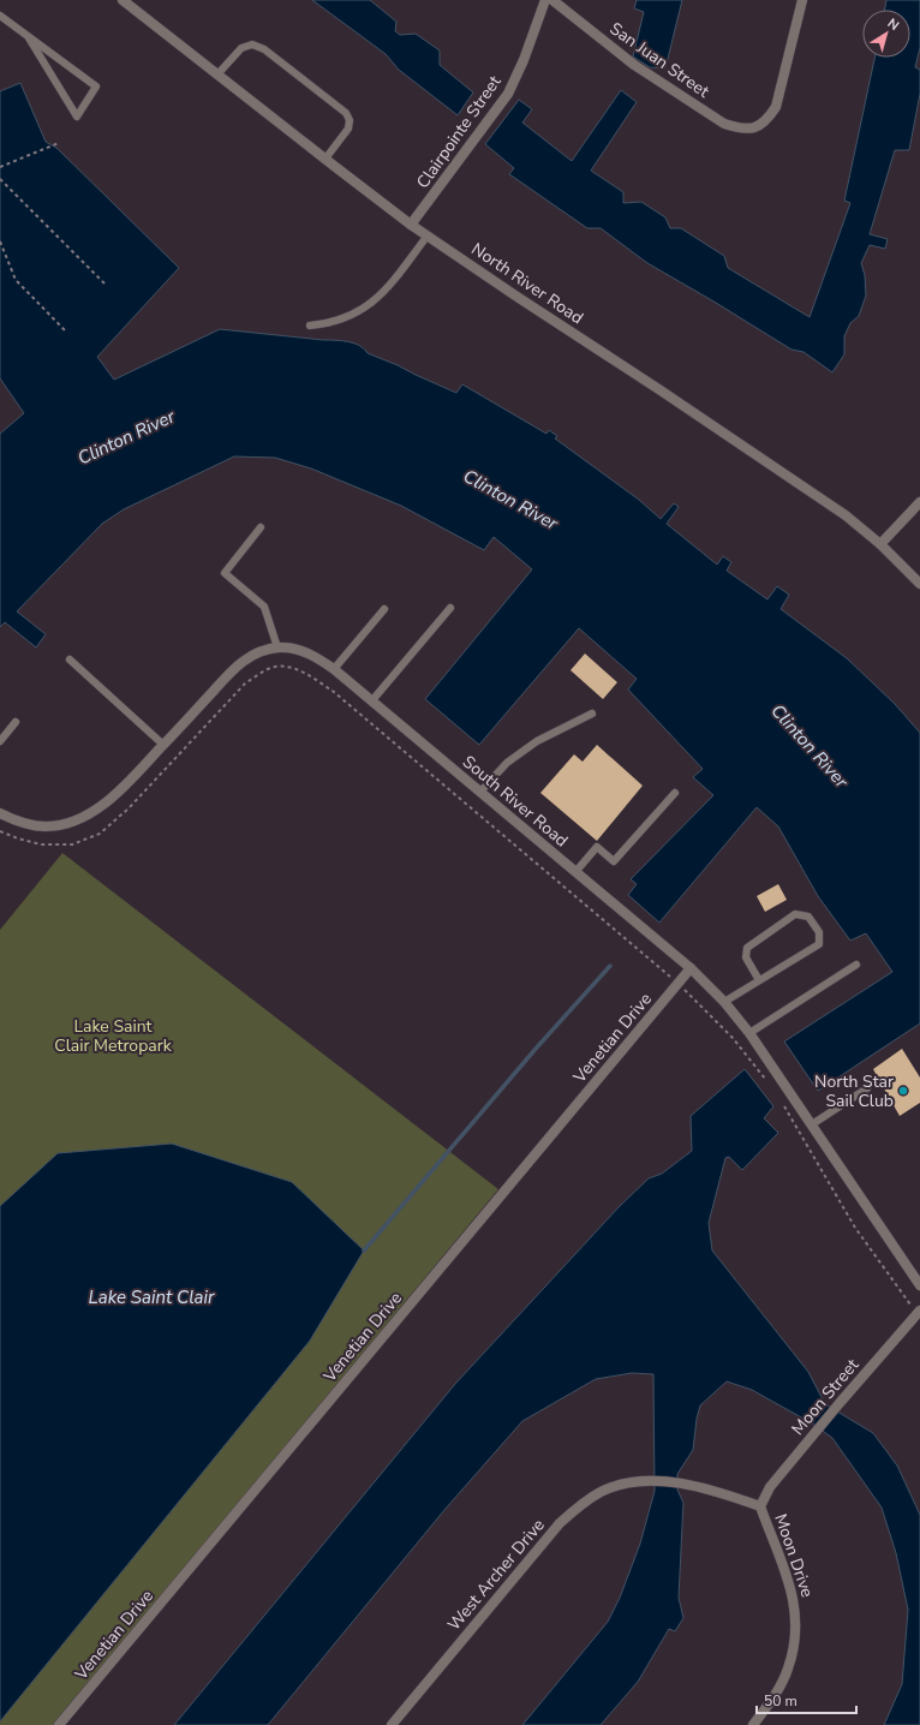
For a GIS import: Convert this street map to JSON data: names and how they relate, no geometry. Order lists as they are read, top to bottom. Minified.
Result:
{"streets":{"street":["San Juan Street","Clairpointe Street","North River Road","South River Road","Venetian Drive","Moon Street","Moon Drive","West Archer Drive"]},"crossings":[["Clairpointe Street","North River Road"],["South River Road","Venetian Drive"],["Moon Street","Moon Drive"],["Moon Drive","West Archer Drive"]],"water":["Clinton River","Lake Saint Clair"],"parks":["Lake Saint Clair Metropark"],"places":["North Star Sail Club"],"scale_bar":"50 m","north":"top right"}
